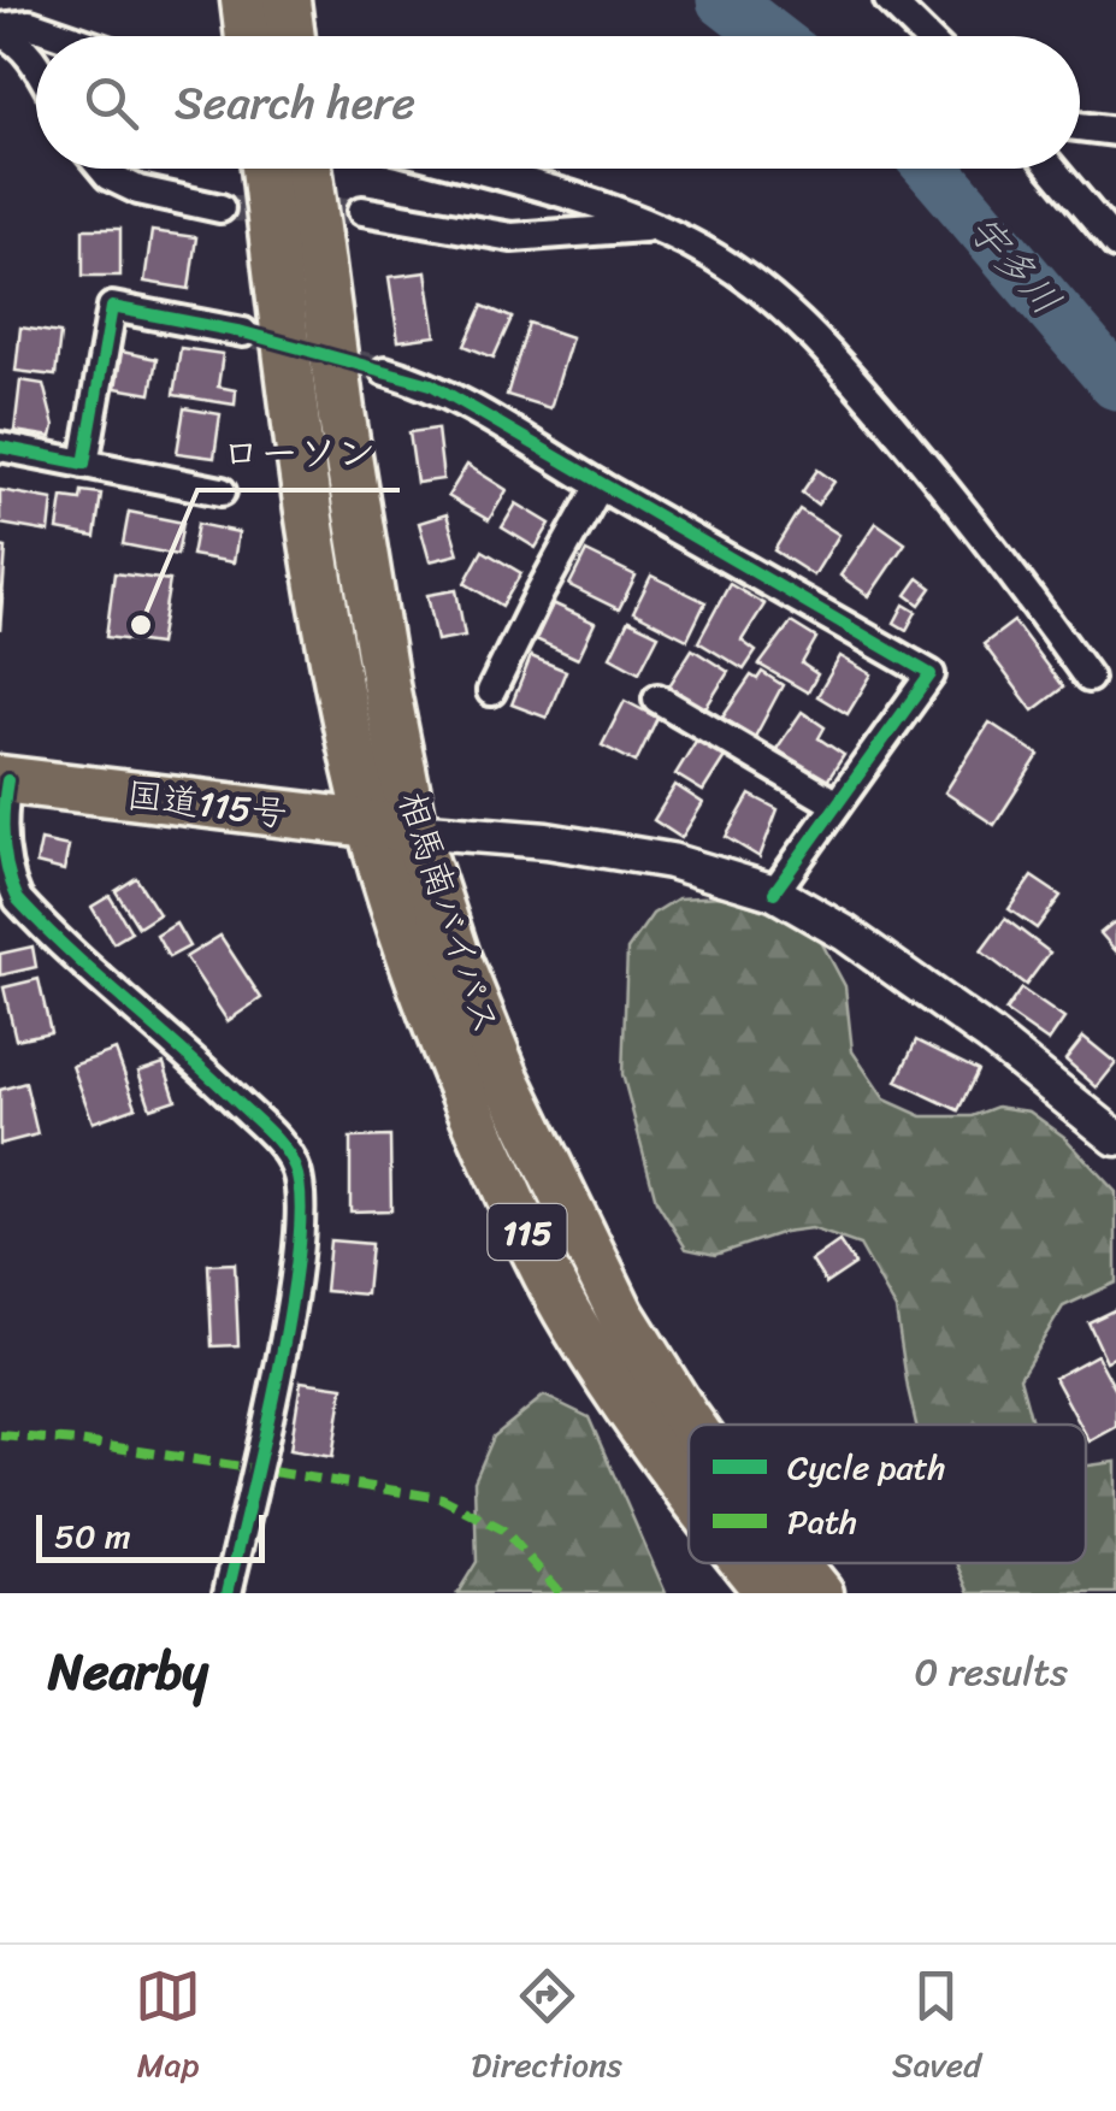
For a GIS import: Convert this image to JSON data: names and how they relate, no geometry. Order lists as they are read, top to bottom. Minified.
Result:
{"streets":{"highway":["国道115号","相馬南バイパス","115"]},"crossings":[["国道115号","相馬南バイパス"]],"water":["宇多川"],"places":["ローソン"],"legend":["Cycle path","Path"],"scale_bar":"50 m","page":{"search":"Search here","scale":"50 m","heading":["Nearby","0 results"],"nav":["Map","Directions","Saved"]}}
